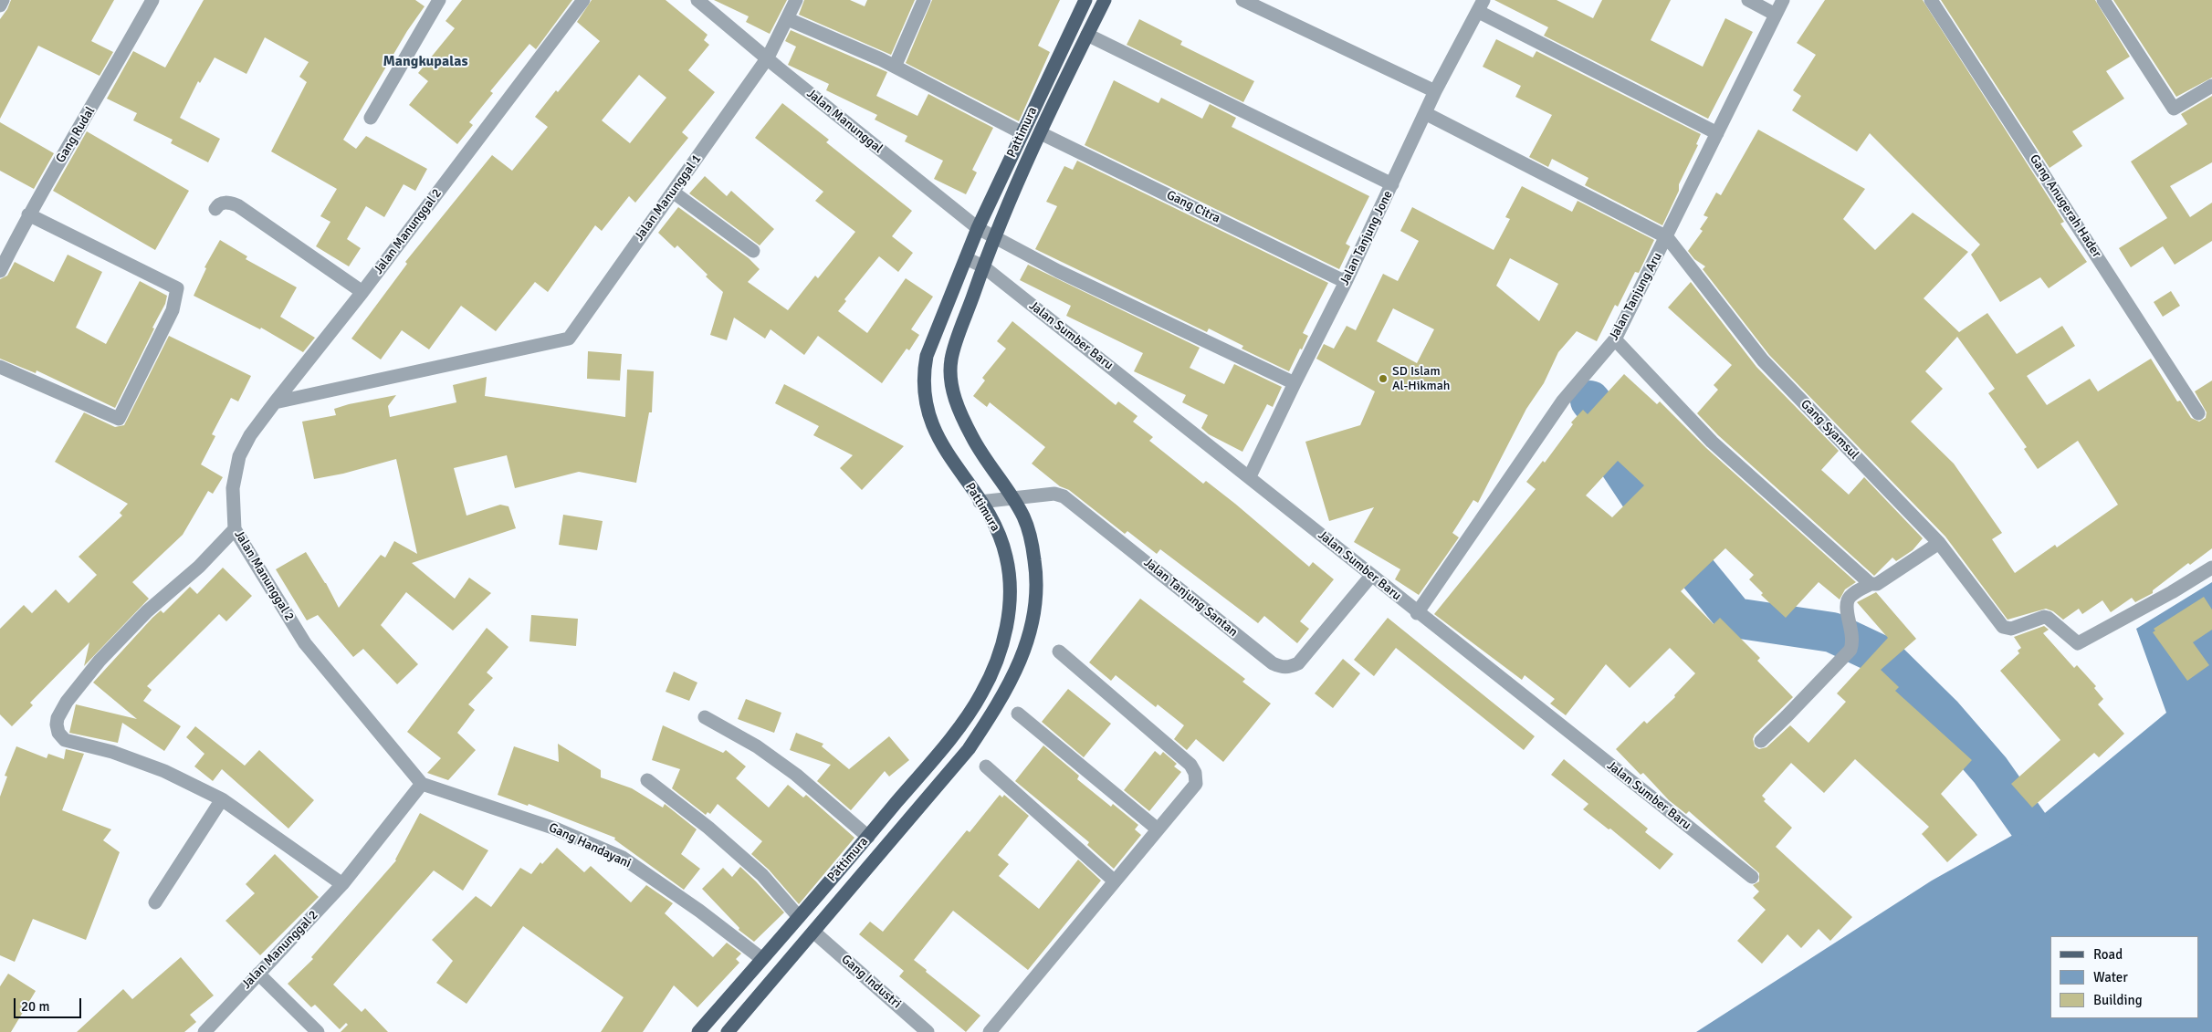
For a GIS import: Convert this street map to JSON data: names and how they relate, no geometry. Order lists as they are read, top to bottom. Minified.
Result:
{"streets":{"main road":["Pattimura"],"street":["Jalan Manunggal","Gang Rudal","Jalan Manunggal 1","Gang Anugerah Hader","Gang Citra","Jalan Manunggal 2","Jalan Tanjung Jone","Jalan Tanjung Aru","Jalan Sumber Baru","Gang Syamsul","Jalan Tanjung Santan","Gang Handayani","Gang Industri"]},"crossings":[["Jalan Manunggal","Pattimura"],["Jalan Manunggal","Jalan Manunggal 1"],["Jalan Manunggal","Jalan Tanjung Jone"],["Pattimura","Gang Citra"],["Pattimura","Jalan Sumber Baru"],["Pattimura","Jalan Tanjung Santan"],["Pattimura","Gang Handayani"],["Pattimura","Gang Industri"],["Jalan Manunggal 1","Jalan Manunggal 2"],["Gang Citra","Jalan Tanjung Jone"],["Jalan Manunggal 2","Gang Handayani"],["Jalan Tanjung Jone","Jalan Sumber Baru"],["Jalan Tanjung Aru","Jalan Sumber Baru"],["Jalan Tanjung Aru","Gang Syamsul"],["Jalan Sumber Baru","Jalan Tanjung Santan"]],"districts":["Mangkupalas"],"places":["SD Islam Al-Hikmah"],"legend":["Road","Water","Building"],"scale_bar":"20 m"}
